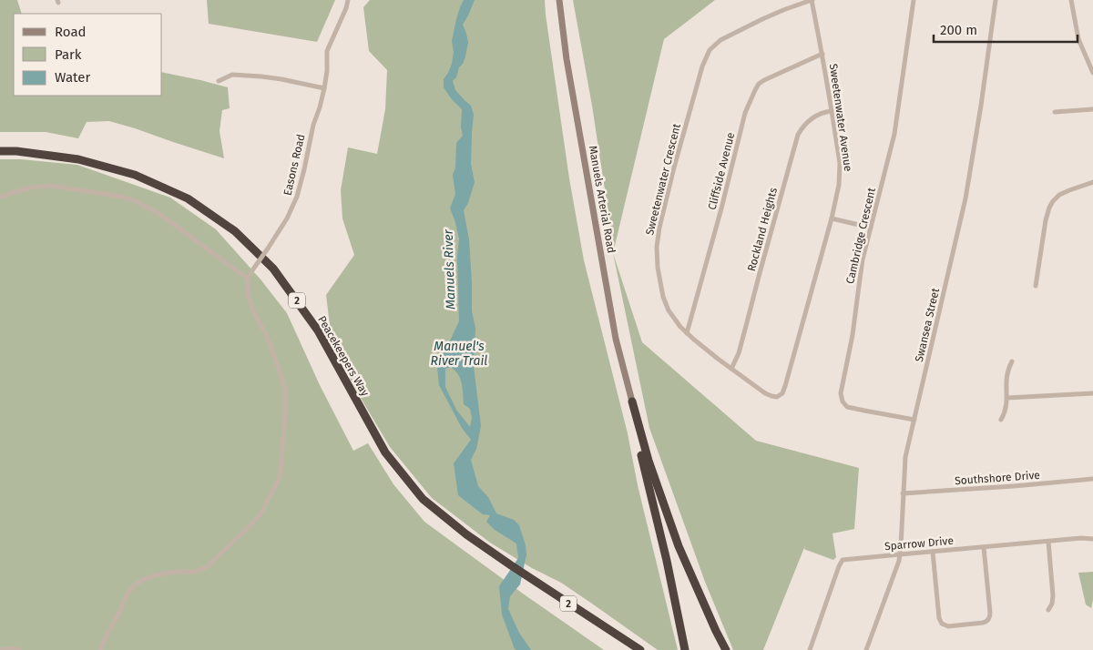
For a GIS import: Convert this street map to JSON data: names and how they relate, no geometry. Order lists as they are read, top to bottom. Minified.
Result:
{"streets":{"highway":["2","Peacekeepers Way"],"main road":["Manuels Arterial Road"],"street":["Sweetenwater Avenue","Easons Road","Cliffside Avenue","Sweetenwater Crescent","Rockland Heights","Cambridge Crescent","Swansea Street","Southshore Drive","Sparrow Drive"]},"crossings":[["Sweetenwater Avenue","Cliffside Avenue"],["Sweetenwater Avenue","Sweetenwater Crescent"],["Sweetenwater Avenue","Rockland Heights"],["Cliffside Avenue","Sweetenwater Crescent"],["Sweetenwater Crescent","Rockland Heights"],["Cambridge Crescent","Swansea Street"],["Swansea Street","Southshore Drive"],["Swansea Street","Sparrow Drive"]],"water":["Manuels River","Manuel's River Trail"],"legend":["Road","Park","Water"],"scale_bar":"200 m"}
